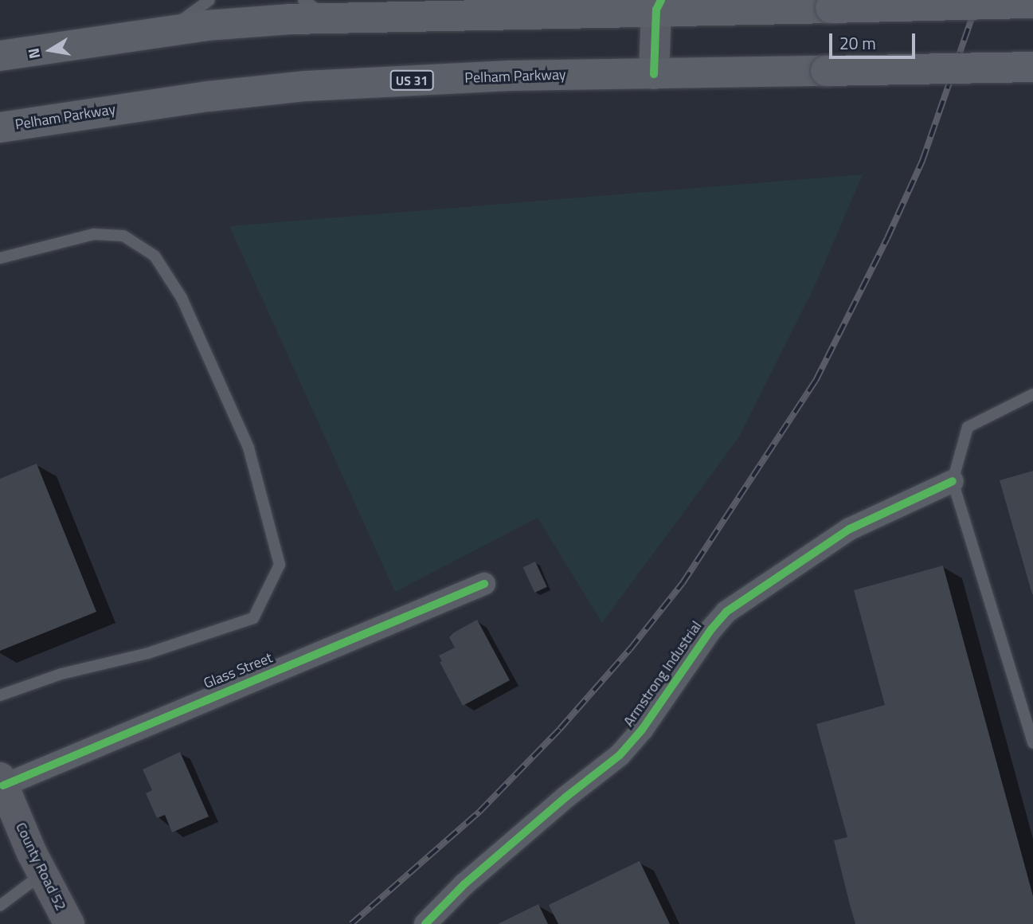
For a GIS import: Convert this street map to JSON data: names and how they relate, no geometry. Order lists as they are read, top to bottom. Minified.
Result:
{"streets":{"main road":["Pelham Parkway","US 31"],"street":["Glass Street","Armstrong Industrial","County Road 52"]},"crossings":[["Glass Street","County Road 52"]],"scale_bar":"20 m","north":"left"}
